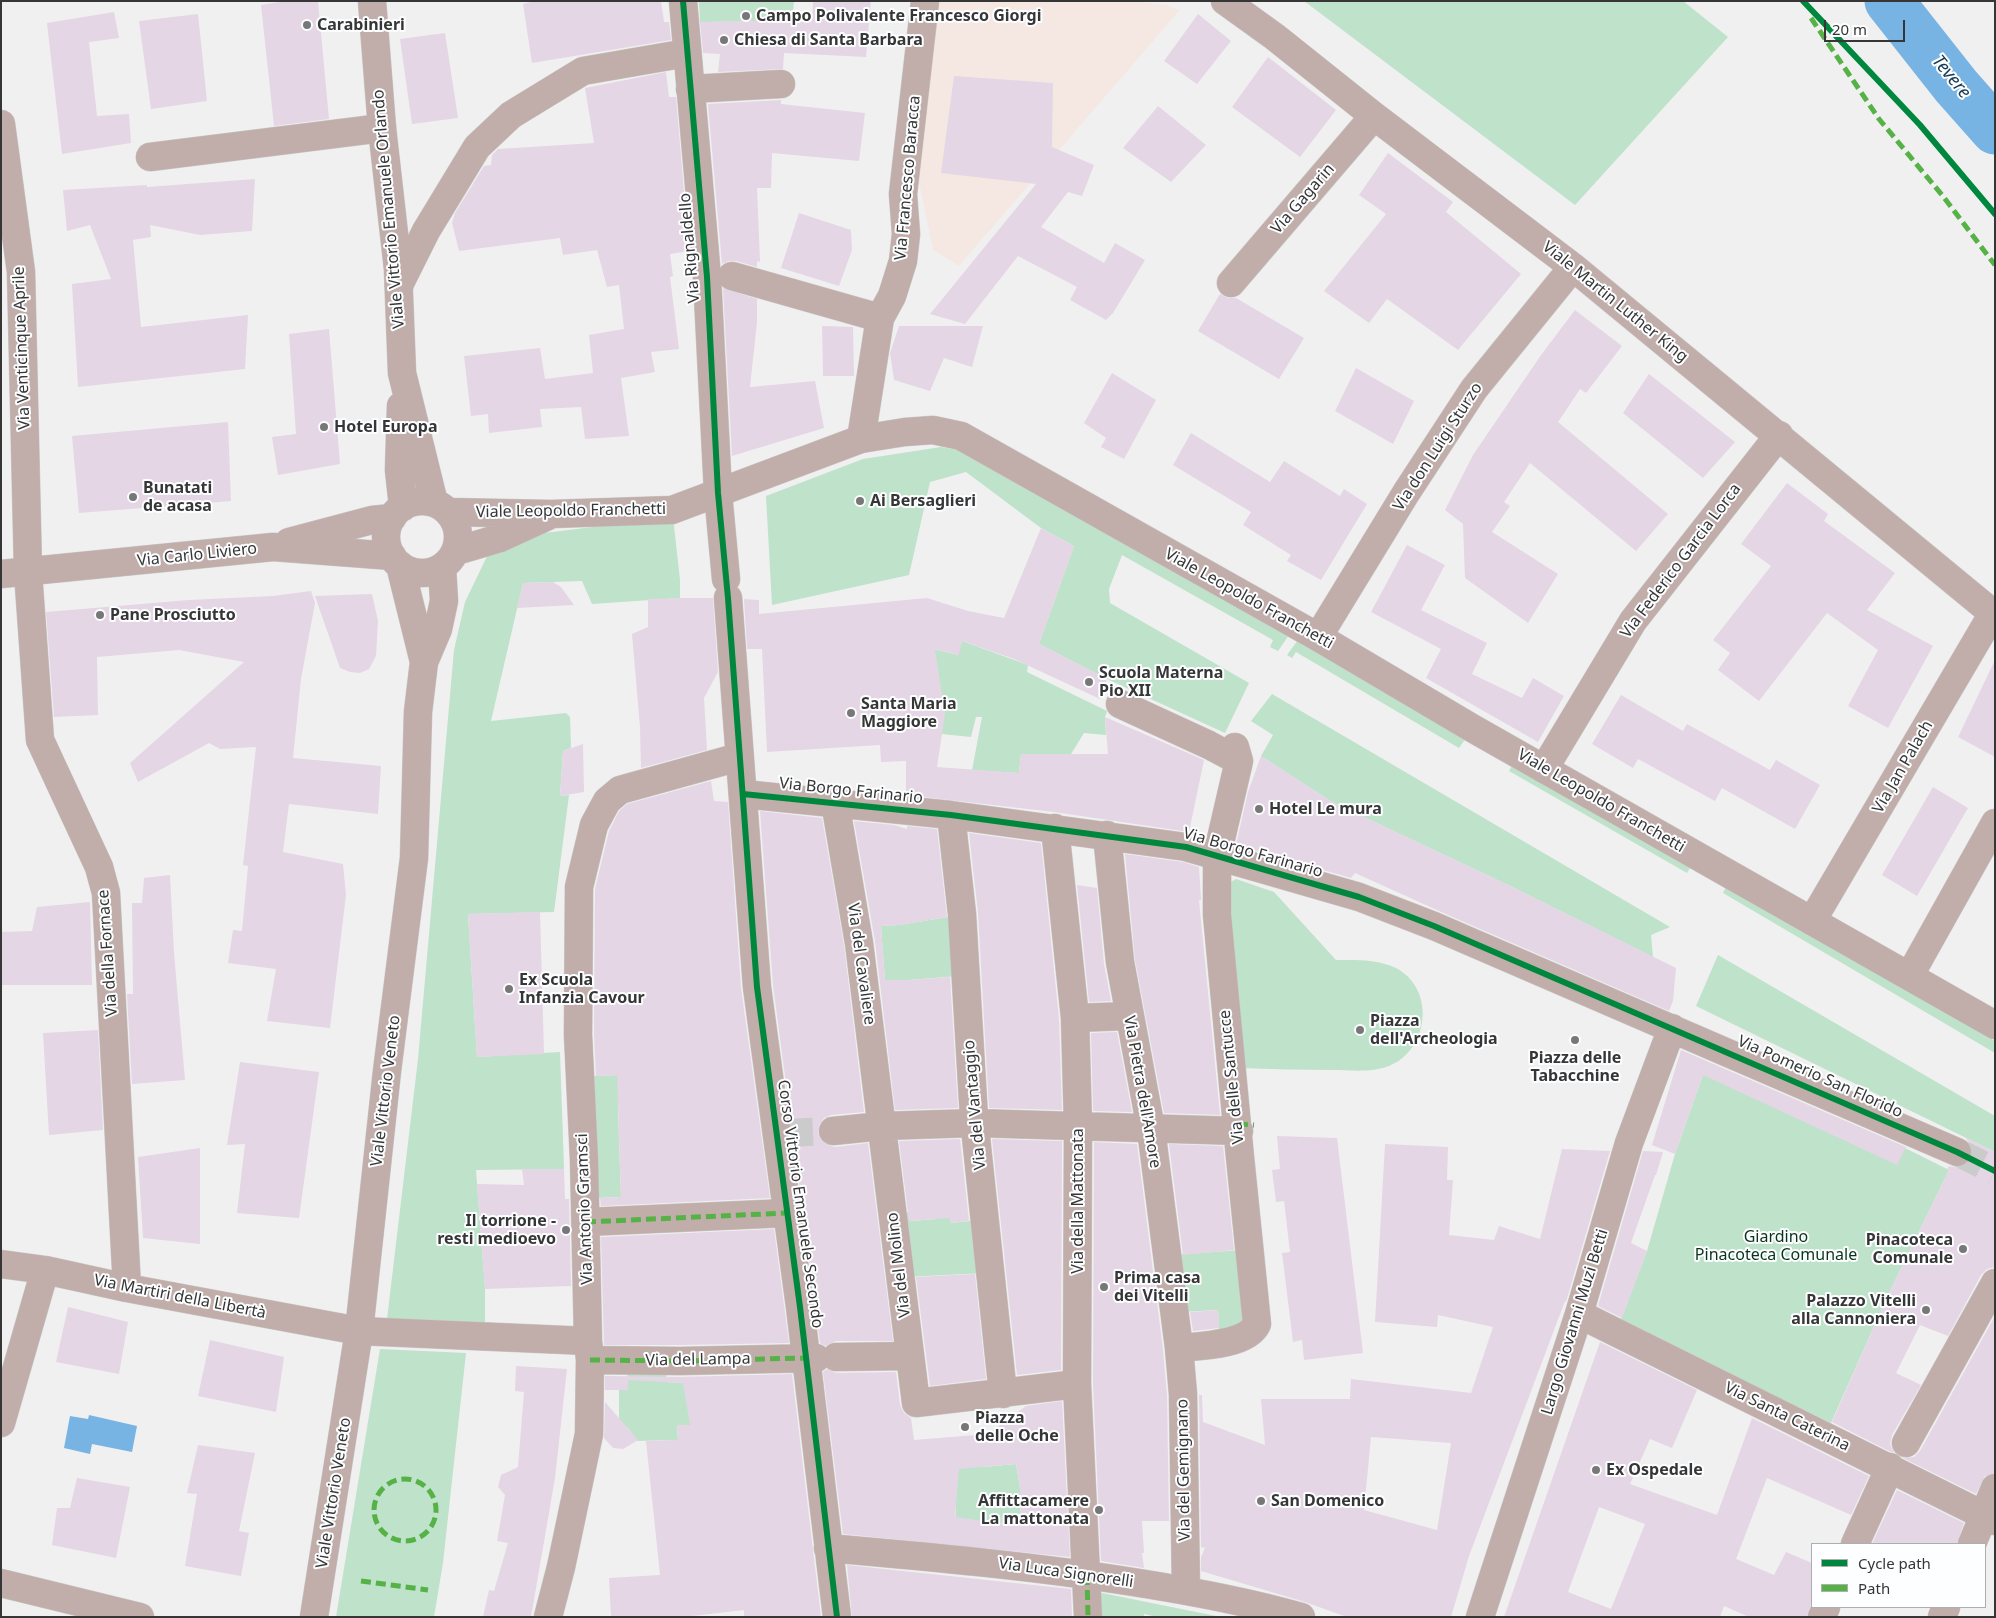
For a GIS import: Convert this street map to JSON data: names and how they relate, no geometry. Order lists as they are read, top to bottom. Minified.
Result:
{"streets":{"main road":["Viale Vittorio Emanuele Orlando","Viale Leopoldo Franchetti","Viale Vittorio Veneto"],"street":["Via Francesco Baracca","Via Gagarin","Via Rignaldello","Viale Martin Luther King","Via Venticinque Aprile","Via don Luigi Sturzo","Via Carlo Liviero","Via Federico Garcia Lorca","Via Jan Palach","Via Borgo Farinario","Via della Fornace","Via del Cavaliere","Via delle Santucce","Via Pomerio San Florido","Via Pietra dell'Amore","Via del Vantaggio","Via della Mattonata","Corso Vittorio Emanuele Secondo","Via Antonio Gramsci","Via del Molino","Via Martiri della Libertà","Largo Giovanni Muzi Betti","Via del Lampa","Via Santa Caterina","Via del Gemignano","Via Luca Signorelli"]},"crossings":[["Via Francesco Baracca","Viale Leopoldo Franchetti"],["Via Gagarin","Viale Martin Luther King"],["Viale Vittorio Emanuele Orlando","Viale Leopoldo Franchetti"],["Viale Vittorio Emanuele Orlando","Via Carlo Liviero"],["Viale Vittorio Emanuele Orlando","Viale Vittorio Veneto"],["Via Rignaldello","Viale Leopoldo Franchetti"],["Via Rignaldello","Corso Vittorio Emanuele Secondo"],["Viale Martin Luther King","Via don Luigi Sturzo"],["Viale Martin Luther King","Via Federico Garcia Lorca"],["Viale Martin Luther King","Via Jan Palach"],["Via Venticinque Aprile","Via Carlo Liviero"],["Via Venticinque Aprile","Via della Fornace"],["Via don Luigi Sturzo","Viale Leopoldo Franchetti"],["Viale Leopoldo Franchetti","Via Carlo Liviero"],["Viale Leopoldo Franchetti","Via Federico Garcia Lorca"],["Viale Leopoldo Franchetti","Via Jan Palach"],["Viale Leopoldo Franchetti","Viale Vittorio Veneto"],["Via Carlo Liviero","Via della Fornace"],["Via Carlo Liviero","Viale Vittorio Veneto"],["Via Borgo Farinario","Via del Cavaliere"],["Via Borgo Farinario","Via delle Santucce"],["Via Borgo Farinario","Via Pomerio San Florido"],["Via Borgo Farinario","Via Pietra dell'Amore"],["Via Borgo Farinario","Via del Vantaggio"],["Via Borgo Farinario","Via della Mattonata"],["Via Borgo Farinario","Corso Vittorio Emanuele Secondo"],["Via Borgo Farinario","Largo Giovanni Muzi Betti"],["Via della Fornace","Via Martiri della Libertà"],["Via del Cavaliere","Via del Molino"],["Via delle Santucce","Via Pietra dell'Amore"],["Via delle Santucce","Via del Gemignano"],["Via Pomerio San Florido","Largo Giovanni Muzi Betti"],["Viale Vittorio Veneto","Via Martiri della Libertà"],["Via Pietra dell'Amore","Via del Gemignano"],["Via del Vantaggio","Via del Molino"],["Via della Mattonata","Via Luca Signorelli"],["Corso Vittorio Emanuele Secondo","Via Antonio Gramsci"],["Corso Vittorio Emanuele Secondo","Via del Lampa"],["Corso Vittorio Emanuele Secondo","Via Luca Signorelli"],["Via Antonio Gramsci","Via Martiri della Libertà"],["Via Antonio Gramsci","Via del Lampa"],["Via del Molino","Via del Lampa"],["Via Martiri della Libertà","Via del Lampa"],["Largo Giovanni Muzi Betti","Via Santa Caterina"],["Via del Gemignano","Via Luca Signorelli"]],"water":["Tevere"],"parks":["Giardino Pinacoteca Comunale"],"places":["Campo Polivalente Francesco Giorgi","Carabinieri","Chiesa di Santa Barbara","Hotel Europa","Bunatati de acasa","Ai Bersaglieri","Pane Prosciutto","Scuola Materna Pio XII","Santa Maria Maggiore","Hotel Le mura","Ex Scuola Infanzia Cavour","Piazza dell'Archeologia","Piazza delle Tabacchine","Il torrione - resti medioevo","Pinacoteca Comunale","Prima casa dei Vitelli","Palazzo Vitelli alla Cannoniera","Piazza delle Oche","Ex Ospedale","San Domenico","Affittacamere La mattonata"],"legend":["Cycle path","Path"],"scale_bar":"20 m"}
